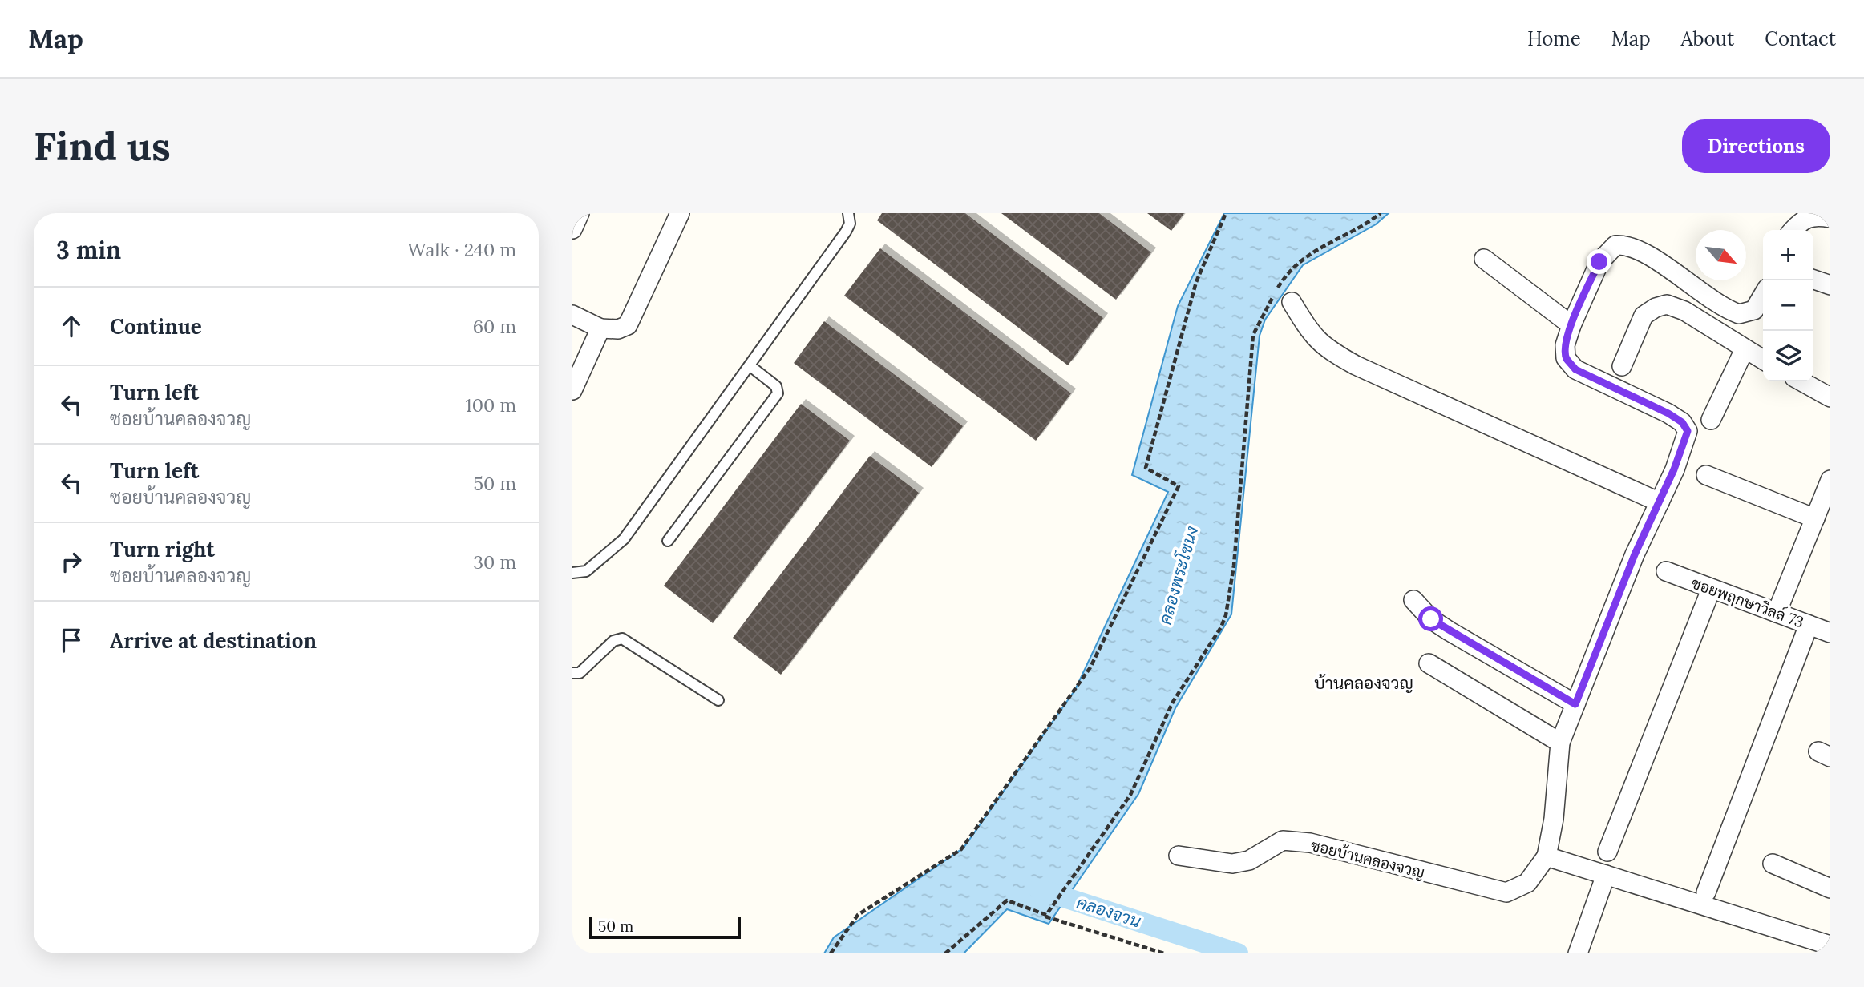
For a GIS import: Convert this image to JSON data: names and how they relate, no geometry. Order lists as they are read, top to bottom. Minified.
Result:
{"streets":{"street":["ซอยพฤกษาวิลล์ 73","ซอยบ้านคลองจวญ"]},"districts":["บ้านคลองจวญ"],"water":["คลองพระโขนง","คลองจวน"],"scale_bar":"50 m","north":"bottom right","page":{"header":"Map","nav":["Home","Map","About","Contact"],"buttons":"Directions","title":"Find us","heading":["3 min","Walk · 240 m"],"map_buttons":["+","−"],"list":[["Continue","60 m"],["Turn left","ซอยบ้านคลองจวญ","100 m"],["Turn left","ซอยบ้านคลองจวญ","50 m"],["Turn right","ซอยบ้านคลองจวญ","30 m"],"Arrive at destination"],"scale":"50 m"}}
